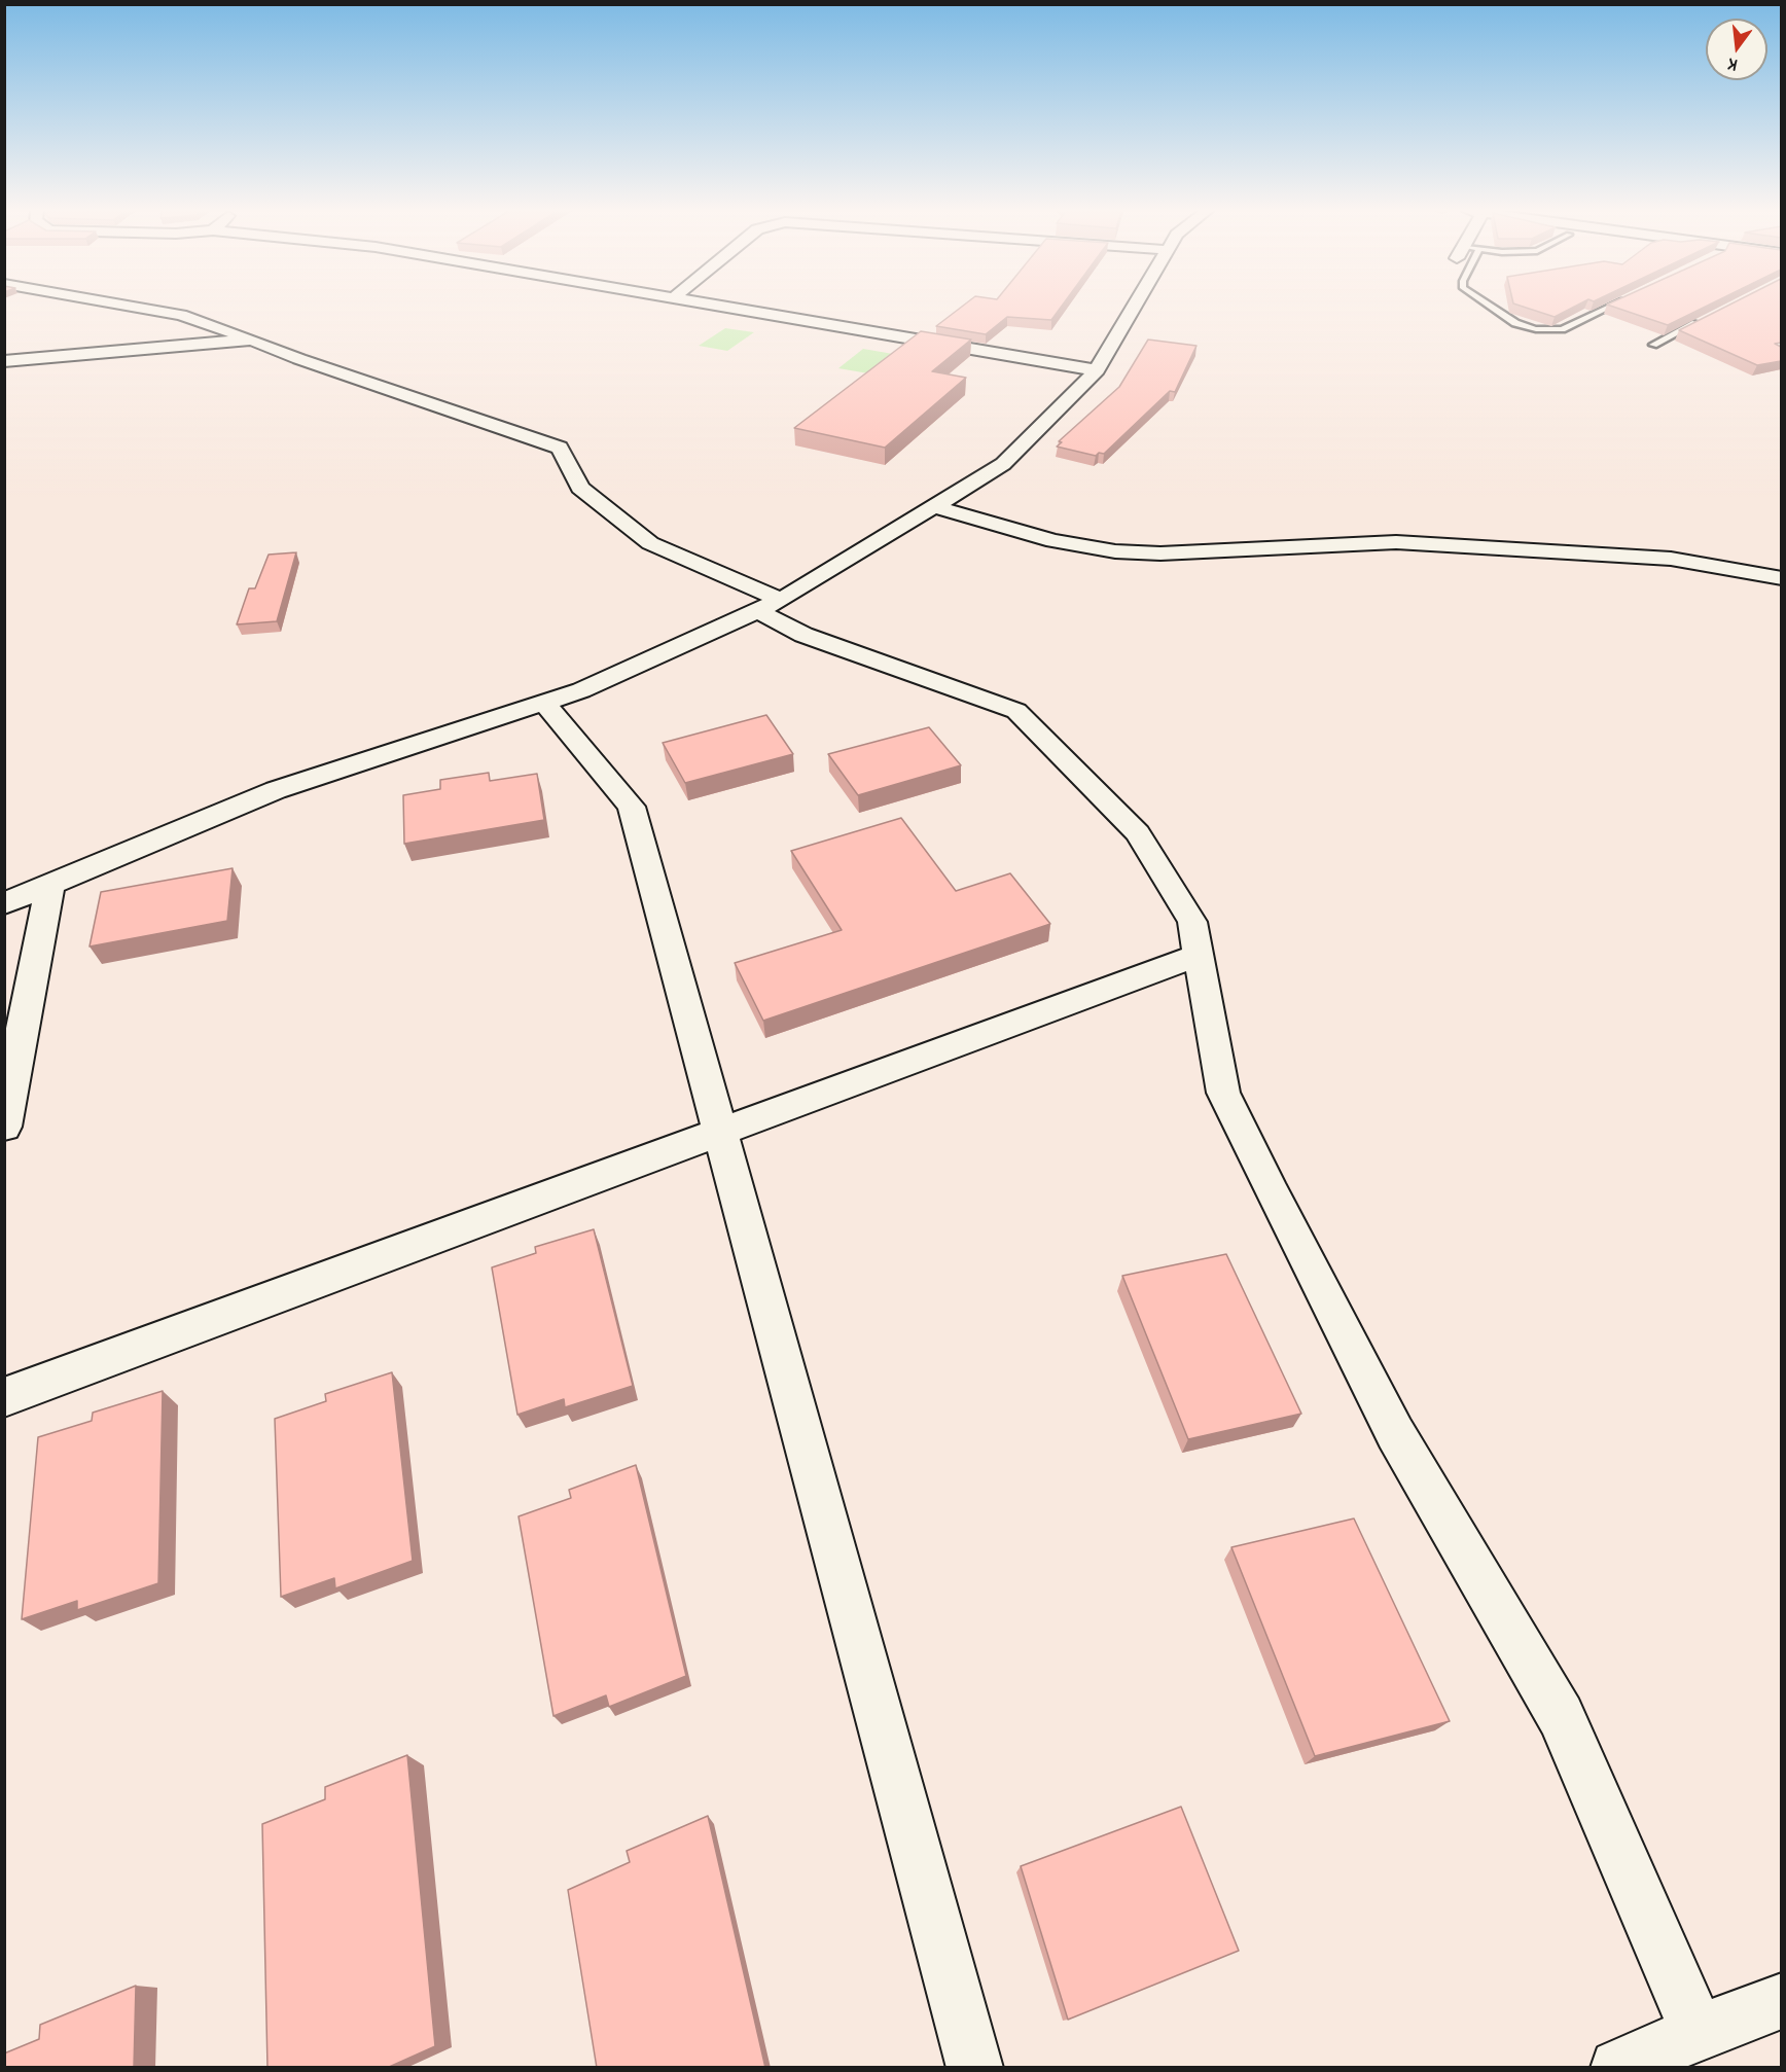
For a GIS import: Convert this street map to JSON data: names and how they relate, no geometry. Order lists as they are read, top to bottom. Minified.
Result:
{"north":"bottom"}
